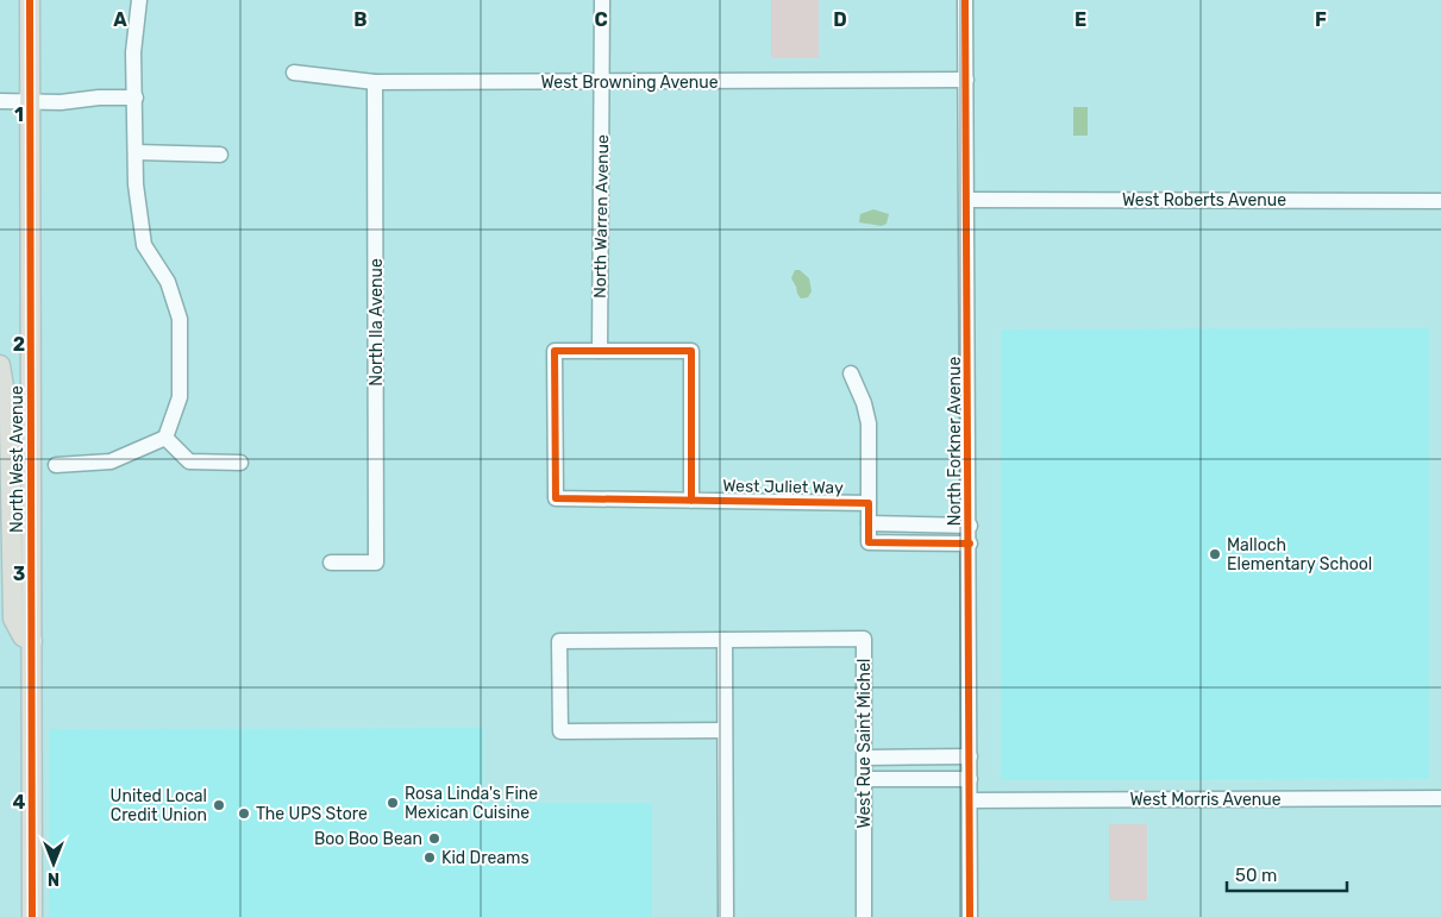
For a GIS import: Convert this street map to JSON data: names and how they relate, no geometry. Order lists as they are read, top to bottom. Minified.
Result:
{"streets":{"main road":["North West Avenue"],"street":["West Browning Avenue","West Roberts Avenue","North Warren Avenue","North Ila Avenue","North Forkner Avenue","West Juliet Way","West Rue Saint Michel","West Morris Avenue"]},"crossings":[["West Browning Avenue","North Warren Avenue"],["West Browning Avenue","North Ila Avenue"],["West Browning Avenue","North Forkner Avenue"],["West Roberts Avenue","North Forkner Avenue"],["North Warren Avenue","West Juliet Way"],["North Forkner Avenue","West Morris Avenue"]],"places":["Malloch Elementary School","Rosa Linda's Fine Mexican Cuisine","United Local Credit Union","The UPS Store","Boo Boo Bean","Kid Dreams"],"scale_bar":"50 m","north":"bottom","grid":{"columns":["A","B","C","D","E","F"],"rows":["1","2","3","4"]}}
